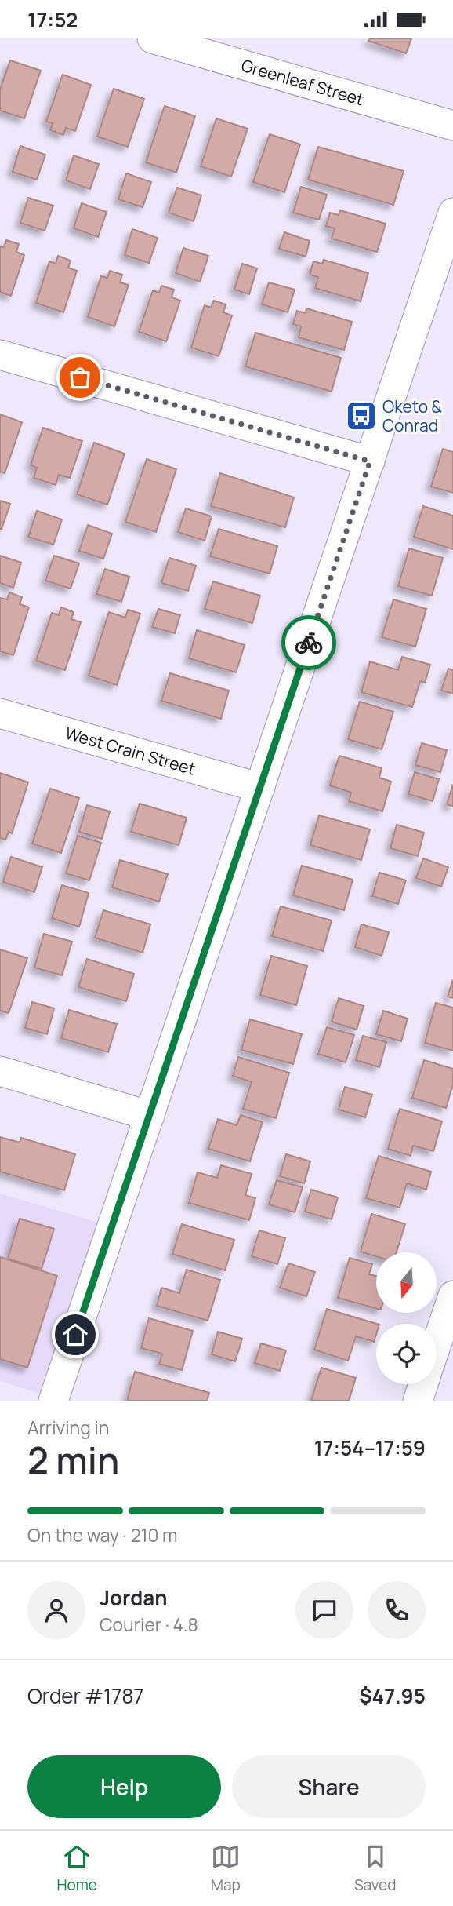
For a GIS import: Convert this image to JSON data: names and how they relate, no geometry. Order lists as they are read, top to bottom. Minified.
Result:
{"streets":{"street":["Greenleaf Street","West Crain Street"]},"places":{"bus stop":["Oketo & Conrad"]},"north":"bottom","page":{"status":"17:52","heading":["2 min","Arriving in","17:54–17:59"],"panel":["Jordan","Courier · 4.8","Order #1787","$47.95"],"bar":"On the way · 210 m","buttons":["Help","Share"],"tabs":["Home","Map","Saved"]}}
